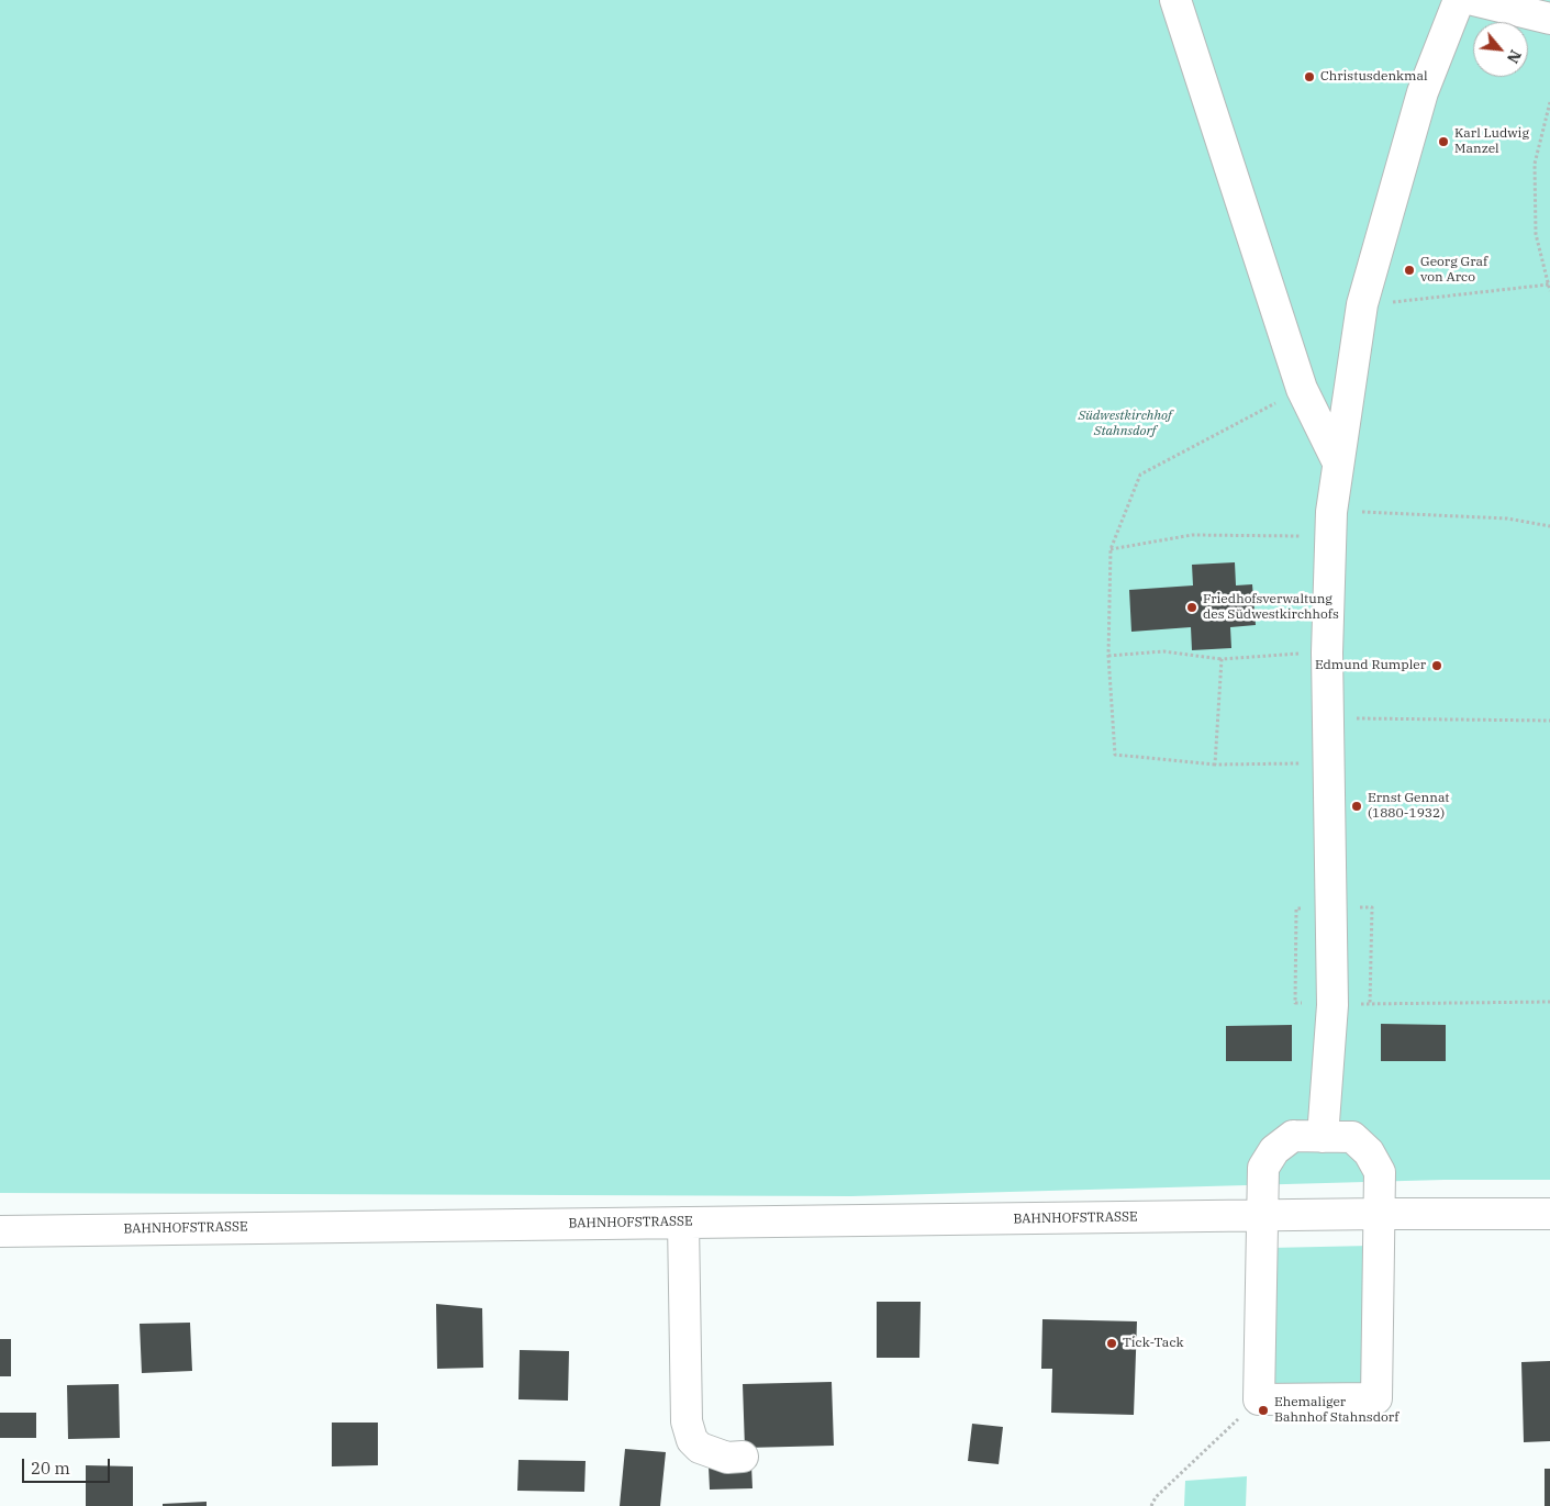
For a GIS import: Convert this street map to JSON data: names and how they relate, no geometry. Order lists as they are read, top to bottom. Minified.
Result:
{"streets":{"street":["BAHNHOFSTRASSE"]},"parks":["Südwestkirchhof Stahnsdorf"],"places":["Christusdenkmal","Karl Ludwig Manzel","Georg Graf von Arco","Friedhofsverwaltung des Südwestkirchhofs","Edmund Rumpler","Ernst Gennat (1880-1932)","Tick-Tack","Ehemaliger Bahnhof Stahnsdorf"],"scale_bar":"20 m","north":"bottom right"}
